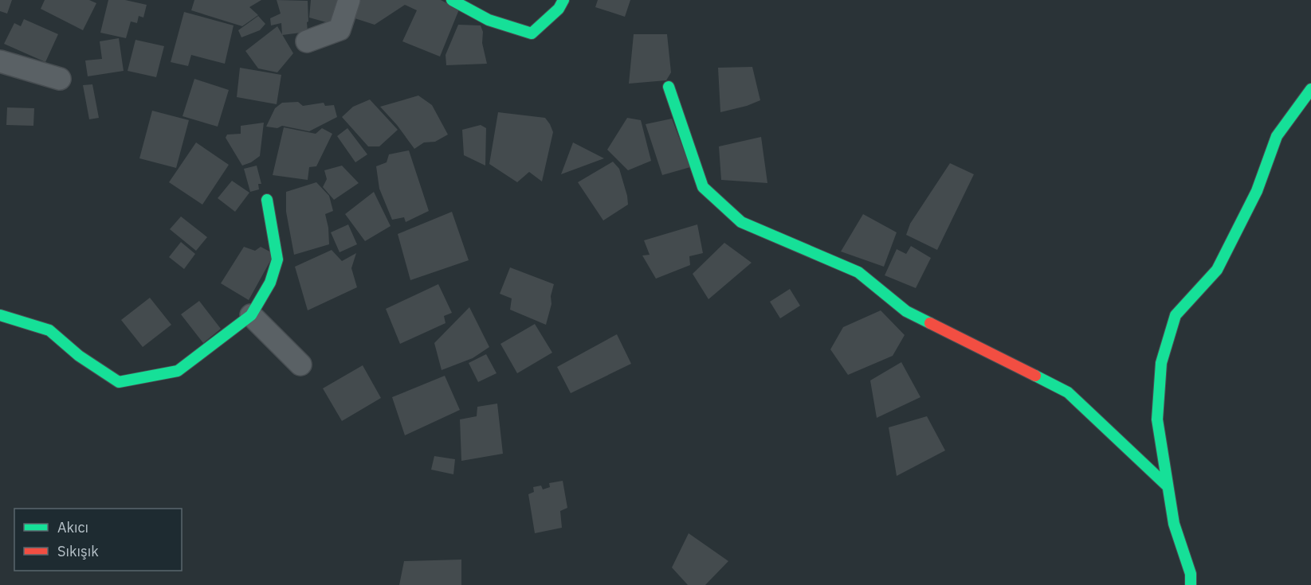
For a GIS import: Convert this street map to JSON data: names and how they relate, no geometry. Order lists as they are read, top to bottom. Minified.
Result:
{"legend":["Akıcı","Sıkışık"]}
